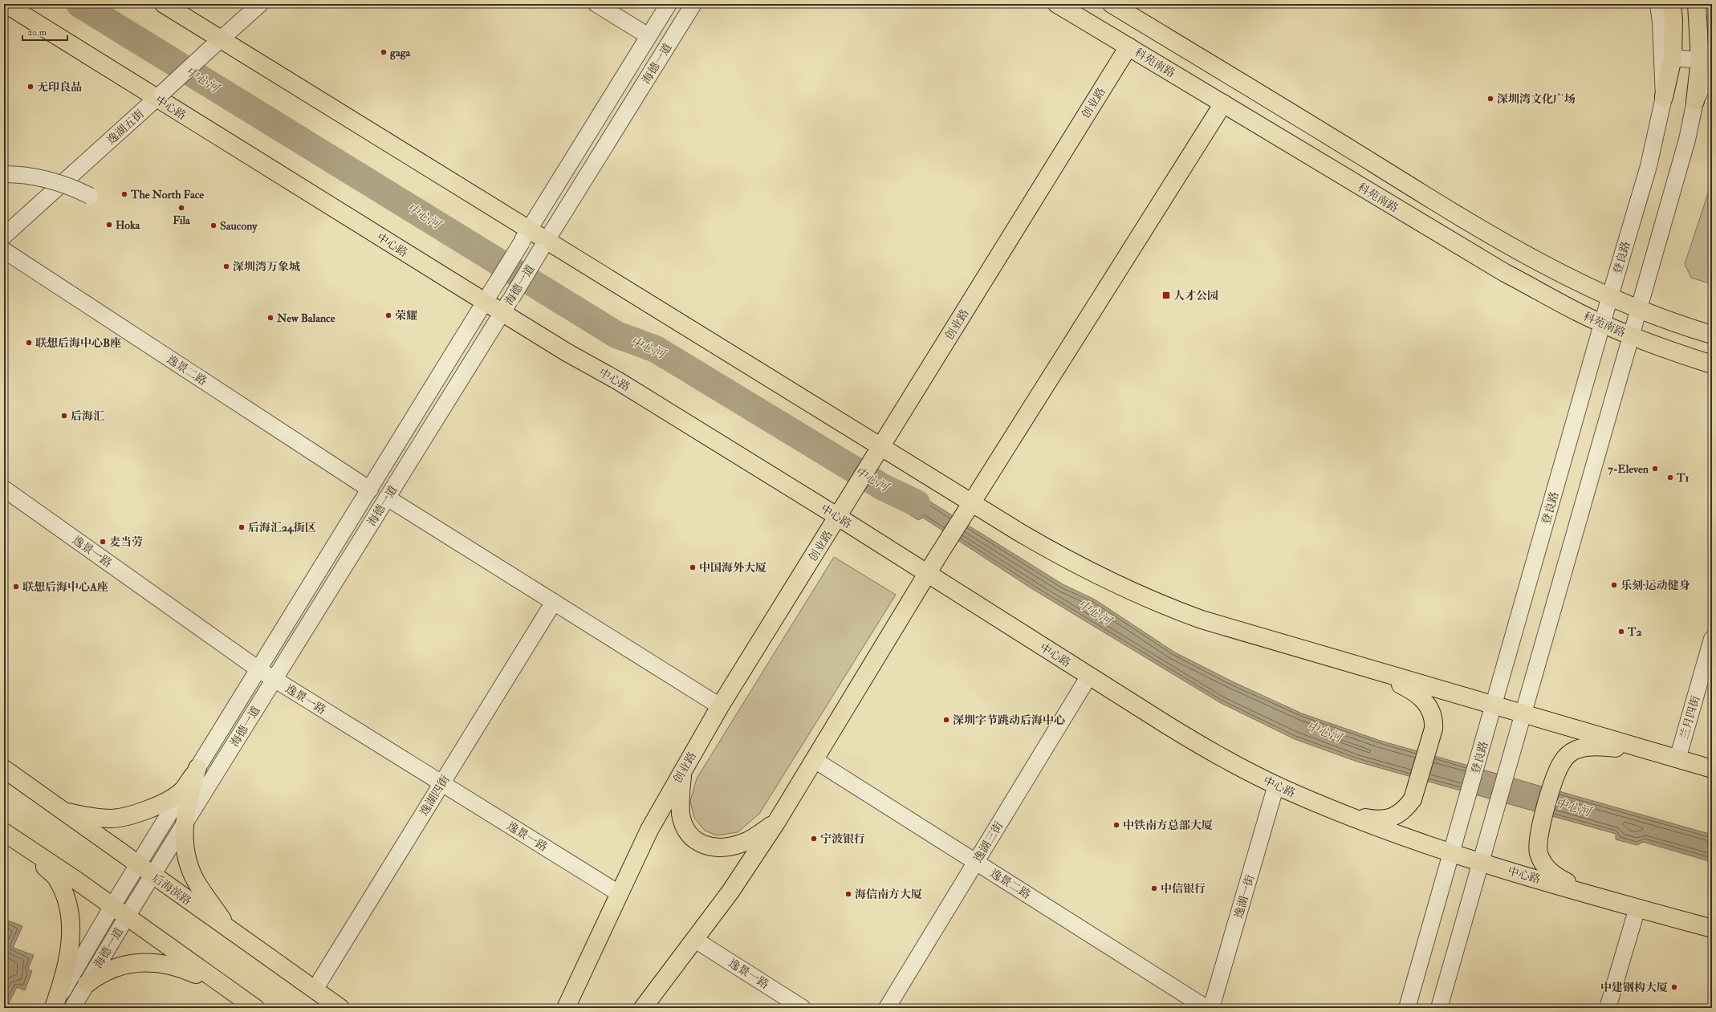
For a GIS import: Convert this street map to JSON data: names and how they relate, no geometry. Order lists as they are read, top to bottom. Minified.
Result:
{"streets":{"main road":["科苑南路","创业路","中心路","登良路","后海滨路"],"street":["海德一道","逸湖五街","逸景二路","逸景一路","兰月四街","逸湖四街","逸湖三街","逸湖一街"]},"crossings":[["科苑南路","创业路"],["科苑南路","登良路"],["海德一道","中心路"],["海德一道","逸景二路"],["海德一道","逸景一路"],["海德一道","后海滨路"],["创业路","中心路"],["创业路","逸景一路"],["中心路","逸湖五街"],["中心路","登良路"],["中心路","逸湖三街"],["中心路","逸湖一街"],["逸景二路","逸湖三街"],["逸景一路","逸湖四街"],["逸湖四街","后海滨路"]],"water":["中心河"],"places":{"other":["gaga","无印良品","深圳湾文化广场","The North Face","Fila","Hoka","Saucony","深圳湾万象城","荣耀","New Balance","联想后海中心B座","后海汇","7-Eleven","T1","后海汇24街区","麦当劳","中国海外大厦","乐刻·运动健身","联想后海中心A座","T2","深圳字节跳动后海中心","中铁南方总部大厦","宁波银行","中信银行","海信南方大厦","中建钢构大厦"],"transit":["人才公园"]},"scale_bar":"20 m"}
